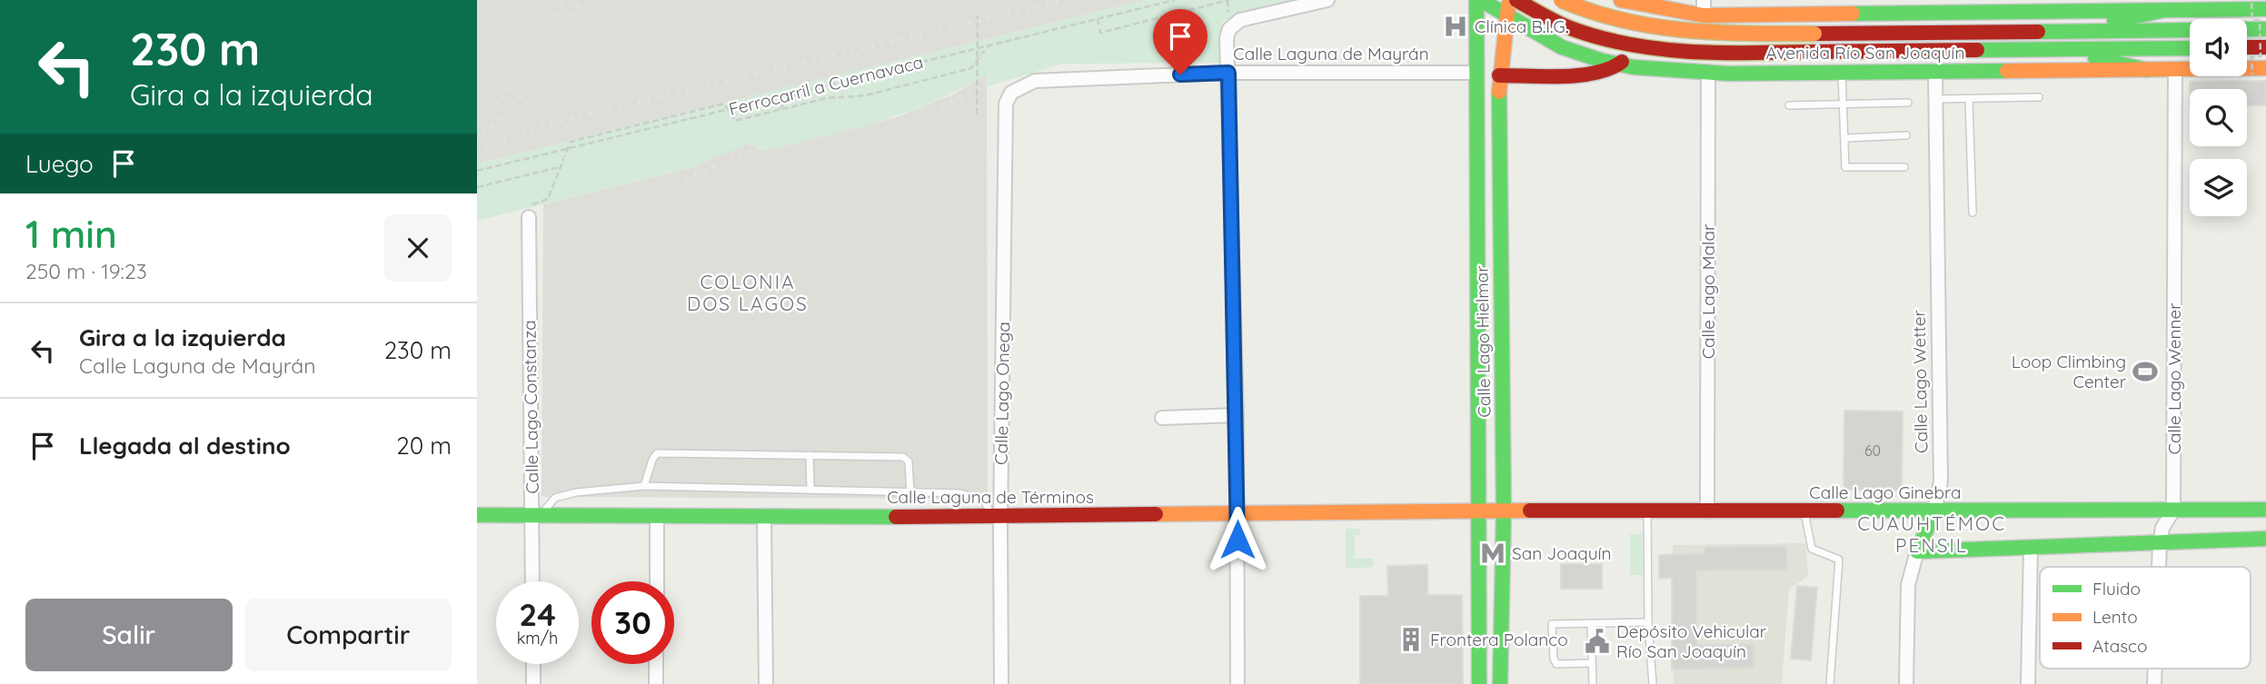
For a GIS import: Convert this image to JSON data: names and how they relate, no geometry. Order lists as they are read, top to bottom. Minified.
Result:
{"streets":{"main road":["Avenida Río San Joaquín","Calle Lago Hielmar","Calle Lago Wetter","Calle Lago Ginebra","Calle Laguna de Términos"],"street":["Calle Laguna de Mayrán","Calle Lago Malar","Calle Lago Wenner","Calle Lago Onega","Calle Lago Constanza"],"path":["Ferrocarril a Cuernavaca"]},"crossings":[["Avenida Río San Joaquín","Calle Lago Malar"],["Avenida Río San Joaquín","Calle Lago Hielmar"],["Avenida Río San Joaquín","Calle Lago Wenner"],["Avenida Río San Joaquín","Calle Lago Wetter"],["Calle Laguna de Mayrán","Calle Lago Hielmar"],["Calle Laguna de Mayrán","Calle Lago Onega"],["Calle Lago Malar","Calle Lago Ginebra"],["Calle Lago Hielmar","Calle Lago Ginebra"],["Calle Lago Hielmar","Calle Laguna de Términos"],["Calle Lago Wenner","Calle Lago Ginebra"],["Calle Lago Wetter","Calle Lago Ginebra"],["Calle Lago Onega","Calle Laguna de Términos"],["Calle Lago Constanza","Calle Laguna de Términos"],["Calle Lago Ginebra","Calle Laguna de Términos"]],"districts":["COLONIA DOS LAGOS","CUAUHTÉMOC PENSIL"],"places":{"hospital":["Clínica B.I.G."],"sports":["Loop Climbing Center"],"metro station":["San Joaquín"],"building":["Frontera Polanco"],"public building":["Depósito Vehicular Río San Joaquín"]},"house_numbers":["60"],"legend":["Fluido","Lento","Atasco"],"page":{"turn":["230 m","Gira a la izquierda"],"then":"Luego","heading":["1 min","250 m · 19:23"],"list":[{"name":"Gira a la izquierda","note":"Calle Laguna de Mayrán","value":"230 m"},{"name":"Llegada al destino","value":"20 m"}],"speed":"24 km/h","limit":"30","buttons":["Salir","Compartir"]}}
